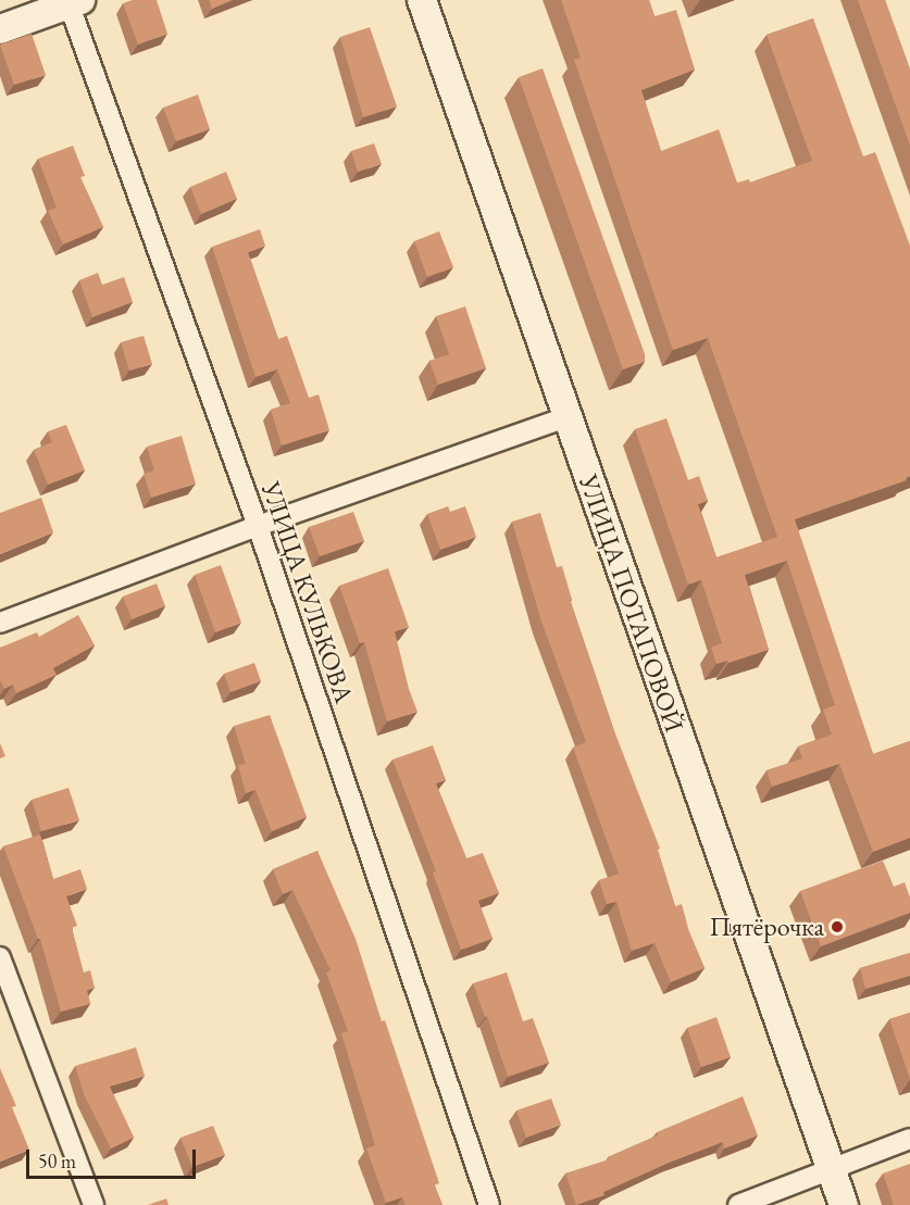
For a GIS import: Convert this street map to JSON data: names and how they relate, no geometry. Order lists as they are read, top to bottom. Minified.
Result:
{"streets":{"main road":["УЛИЦА ПОТАПОВОЙ"],"street":["УЛИЦА КУЛЬКОВА"]},"places":["Пятёрочка"],"scale_bar":"50 m"}
